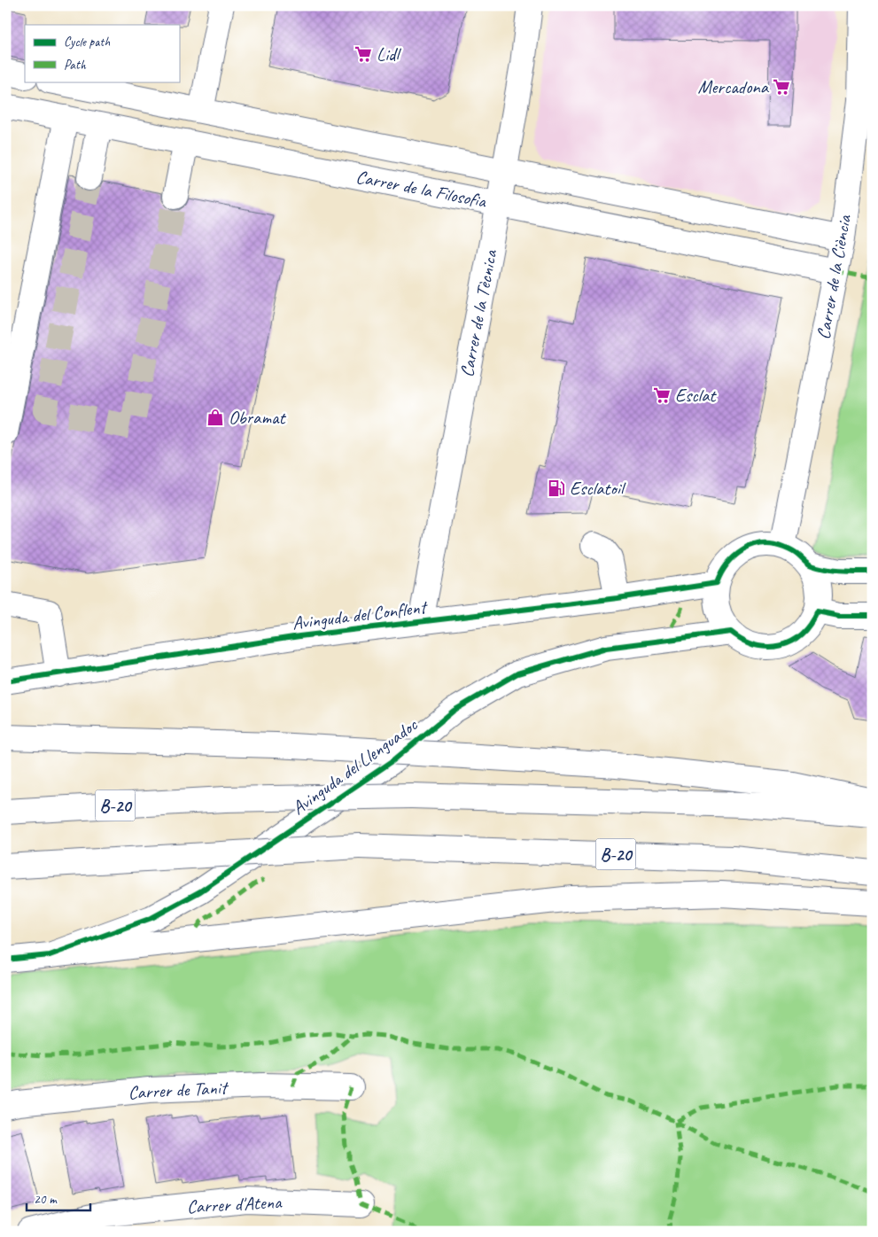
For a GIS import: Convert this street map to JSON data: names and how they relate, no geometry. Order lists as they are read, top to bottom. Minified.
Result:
{"streets":{"main road":["Carrer de la Filosofia","Carrer de la Ciència","Carrer de la Tècnica","Avinguda del Conflent","Avinguda del Llenguadoc","B-20","Carrer de Tanit","Carrer d'Atena"]},"crossings":[["Carrer de la Filosofia","Carrer de la Ciència"],["Carrer de la Filosofia","Carrer de la Tècnica"],["Carrer de la Ciència","Avinguda del Conflent"],["Carrer de la Ciència","Avinguda del Llenguadoc"],["Carrer de la Tècnica","Avinguda del Conflent"],["Avinguda del Conflent","Avinguda del Llenguadoc"]],"places":{"supermarket":["Lidl","Mercadona","Esclat"],"shop":["Obramat"],"fuel station":["Esclatoil"]},"legend":["Cycle path","Path"],"scale_bar":"20 m"}
